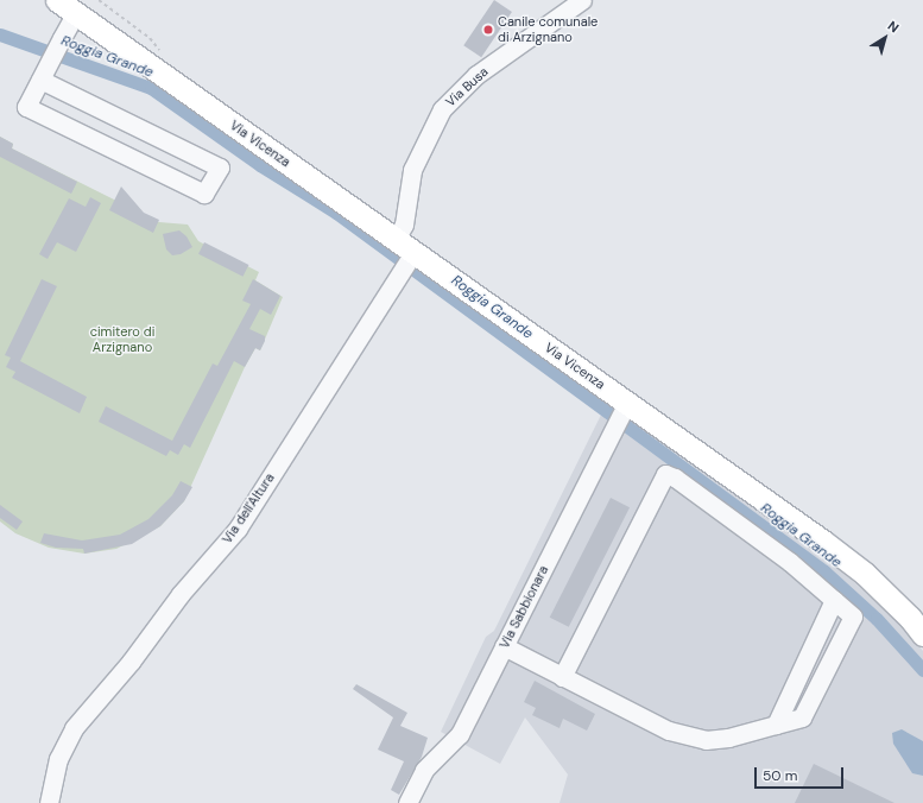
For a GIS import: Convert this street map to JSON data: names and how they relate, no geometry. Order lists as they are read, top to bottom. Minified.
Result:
{"streets":{"main road":["Via Vicenza"],"street":["Via Busa","Via dell'Altura","Via Sabbionara"]},"crossings":[["Via Busa","Via Vicenza"],["Via Vicenza","Via dell'Altura"],["Via Vicenza","Via Sabbionara"]],"water":["Roggia Grande"],"parks":["cimitero di Arzignano"],"places":["Canile comunale di Arzignano"],"scale_bar":"50 m","north":"top right"}
